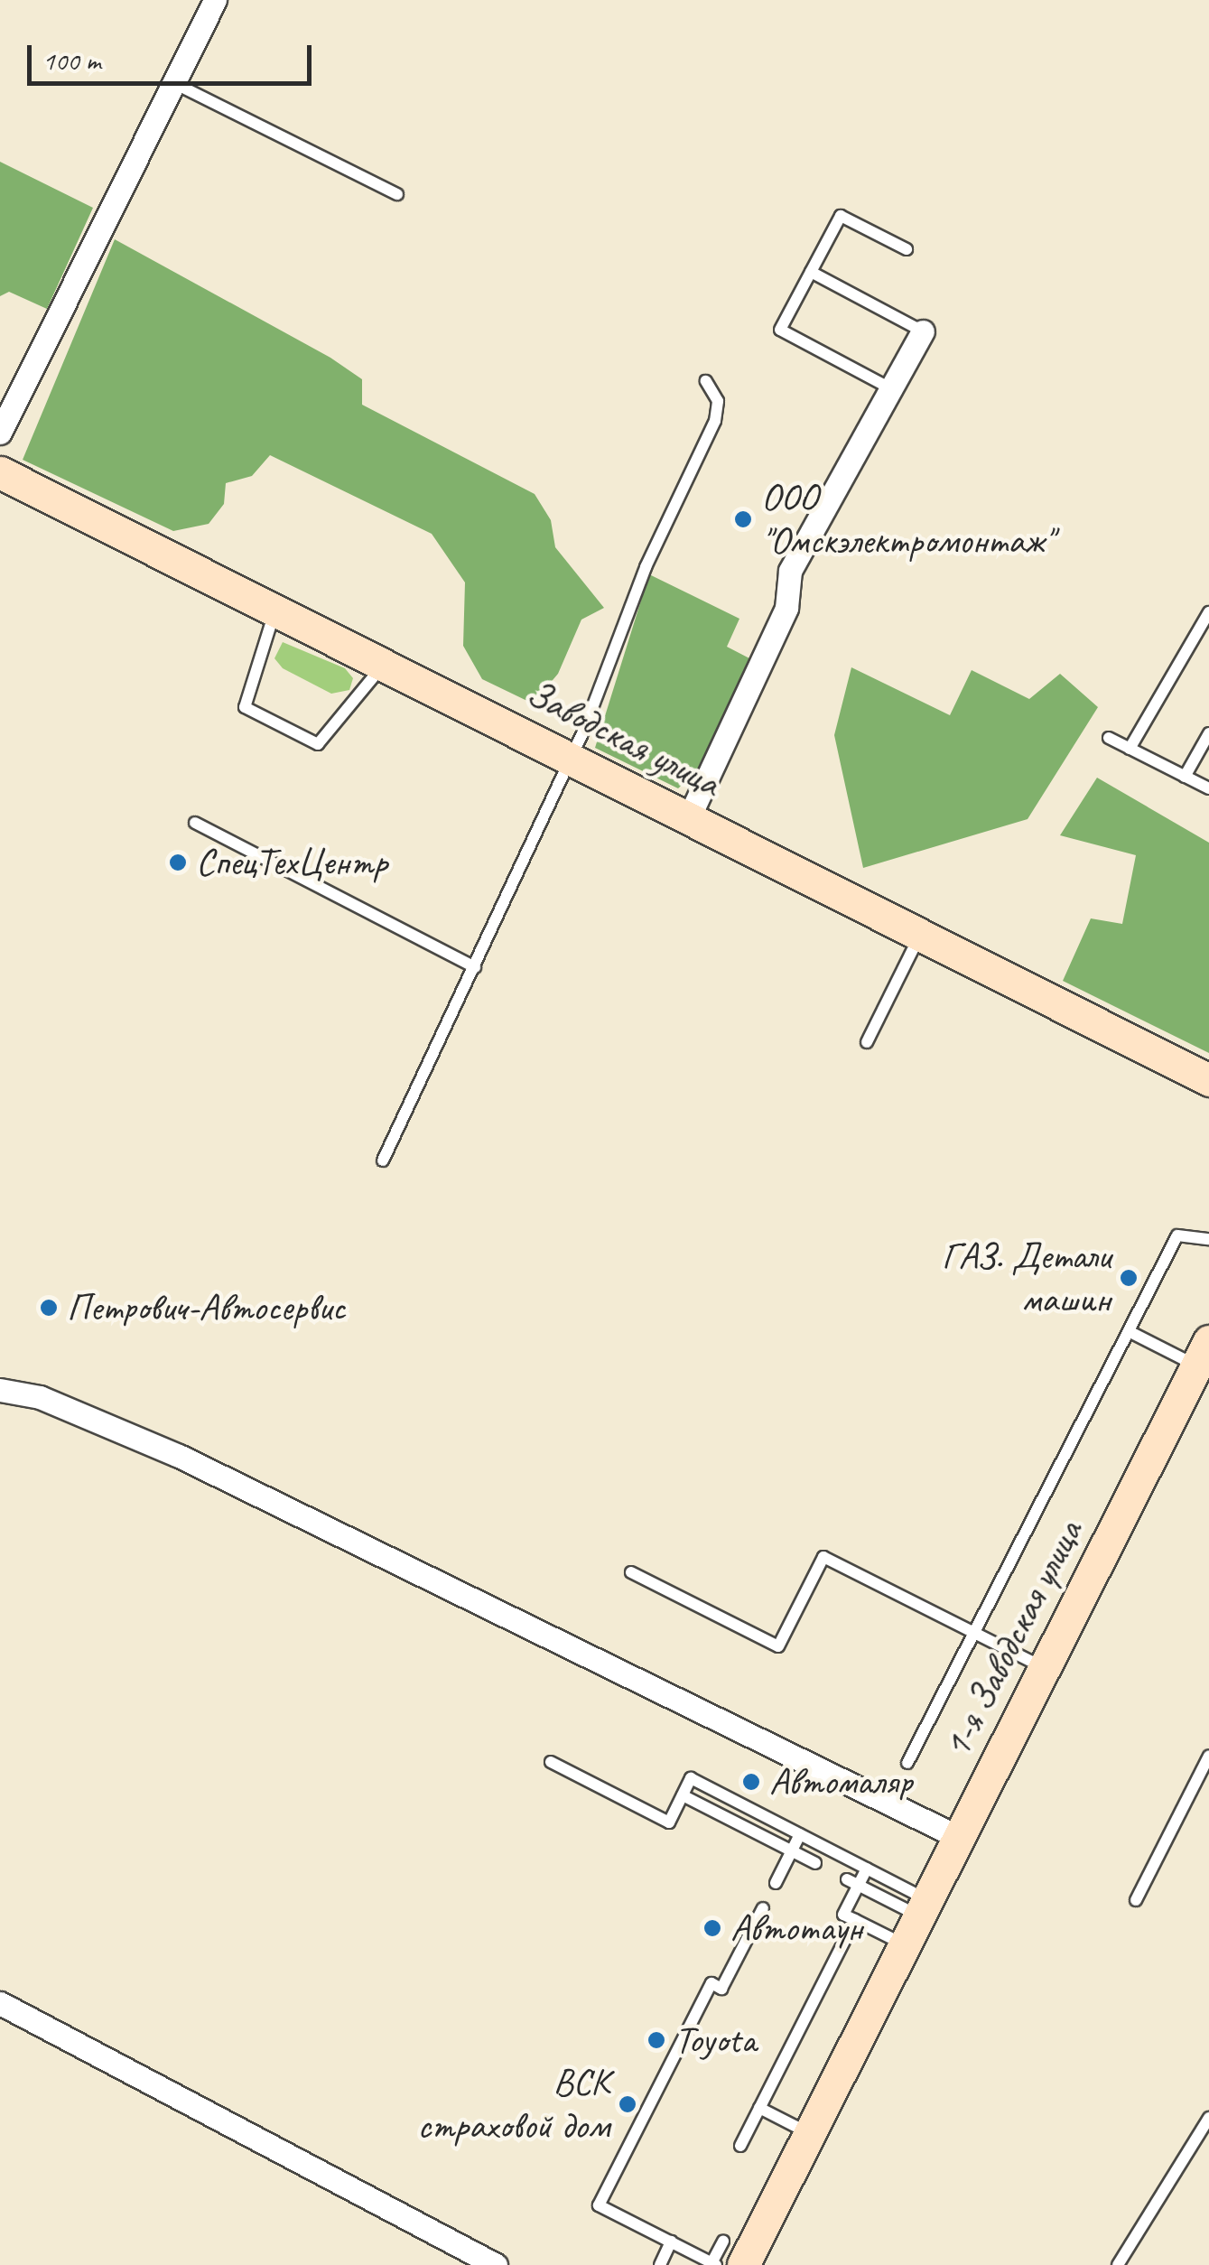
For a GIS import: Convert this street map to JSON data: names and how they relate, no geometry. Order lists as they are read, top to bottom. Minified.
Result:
{"streets":{"main road":["Заводская улица","1-я Заводская улица"]},"places":["ООО \"Омскэлектромонтаж\"","СпецТехЦентр","ГАЗ. Детали машин","Петрович-Автосервис","Автомаляр","Автотаун","Toyota","ВСК страховой дом"],"scale_bar":"100 m"}
